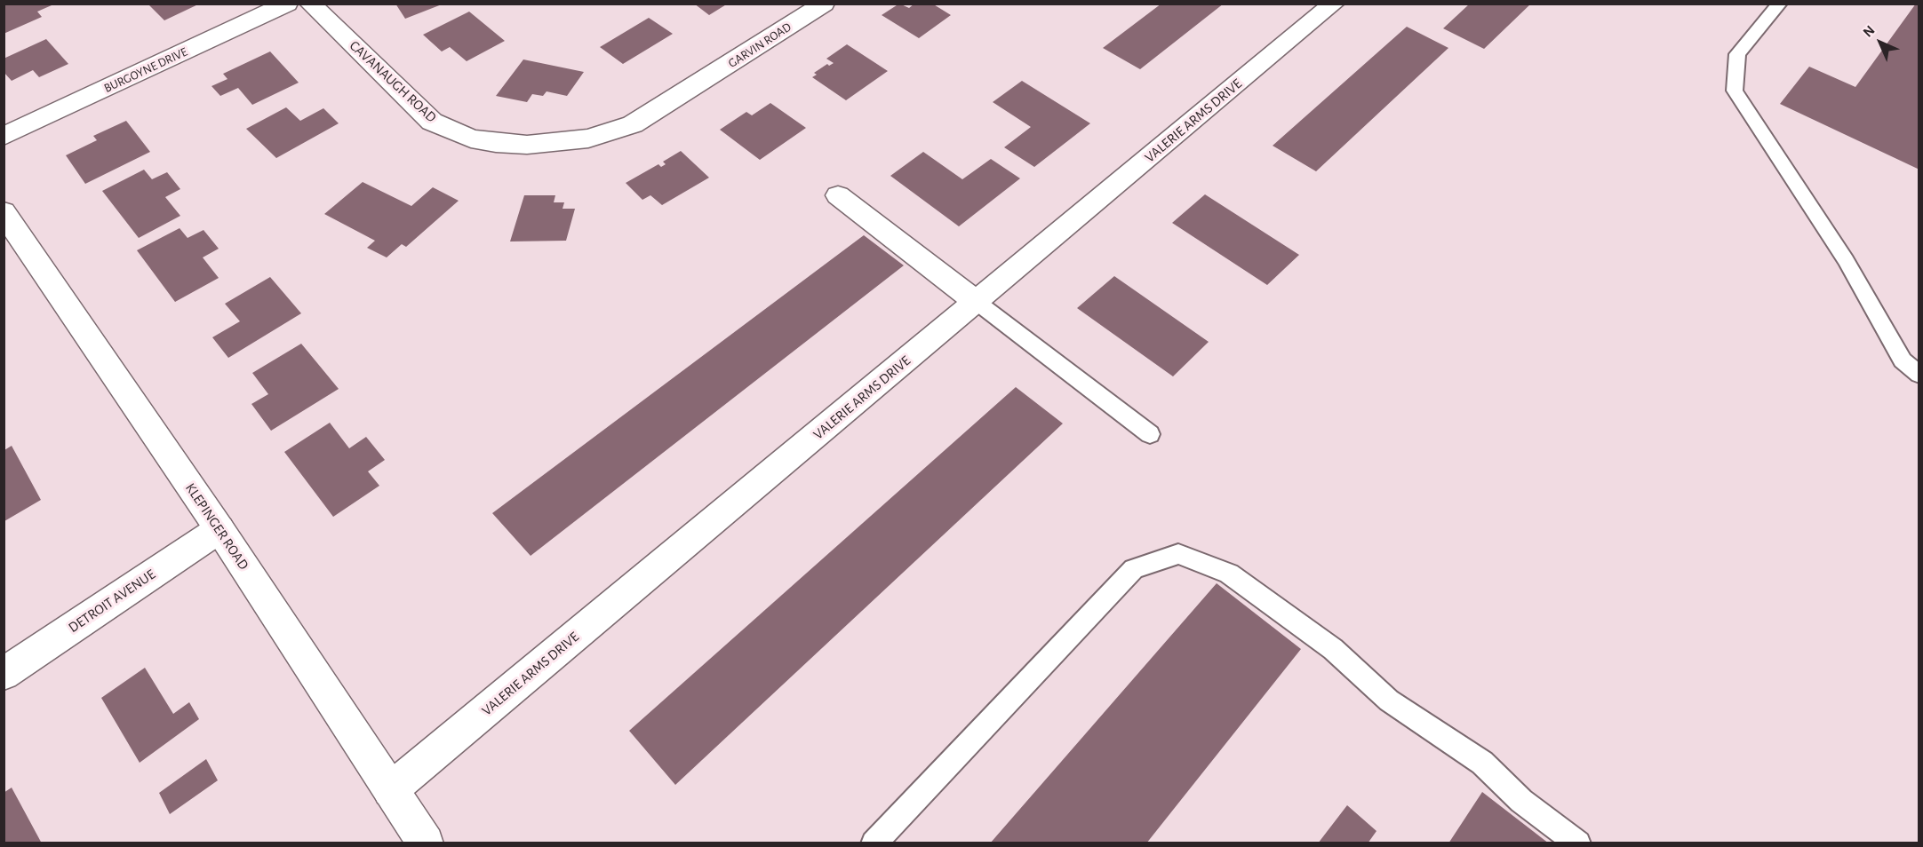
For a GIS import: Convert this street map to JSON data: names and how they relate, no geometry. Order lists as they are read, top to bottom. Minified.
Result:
{"streets":{"street":["GARVIN ROAD","BURGOYNE DRIVE","CAVANAUGH ROAD","VALERIE ARMS DRIVE","KLEPINGER ROAD","DETROIT AVENUE"]},"crossings":[["GARVIN ROAD","CAVANAUGH ROAD"],["VALERIE ARMS DRIVE","KLEPINGER ROAD"],["KLEPINGER ROAD","DETROIT AVENUE"]],"north":"top left"}
